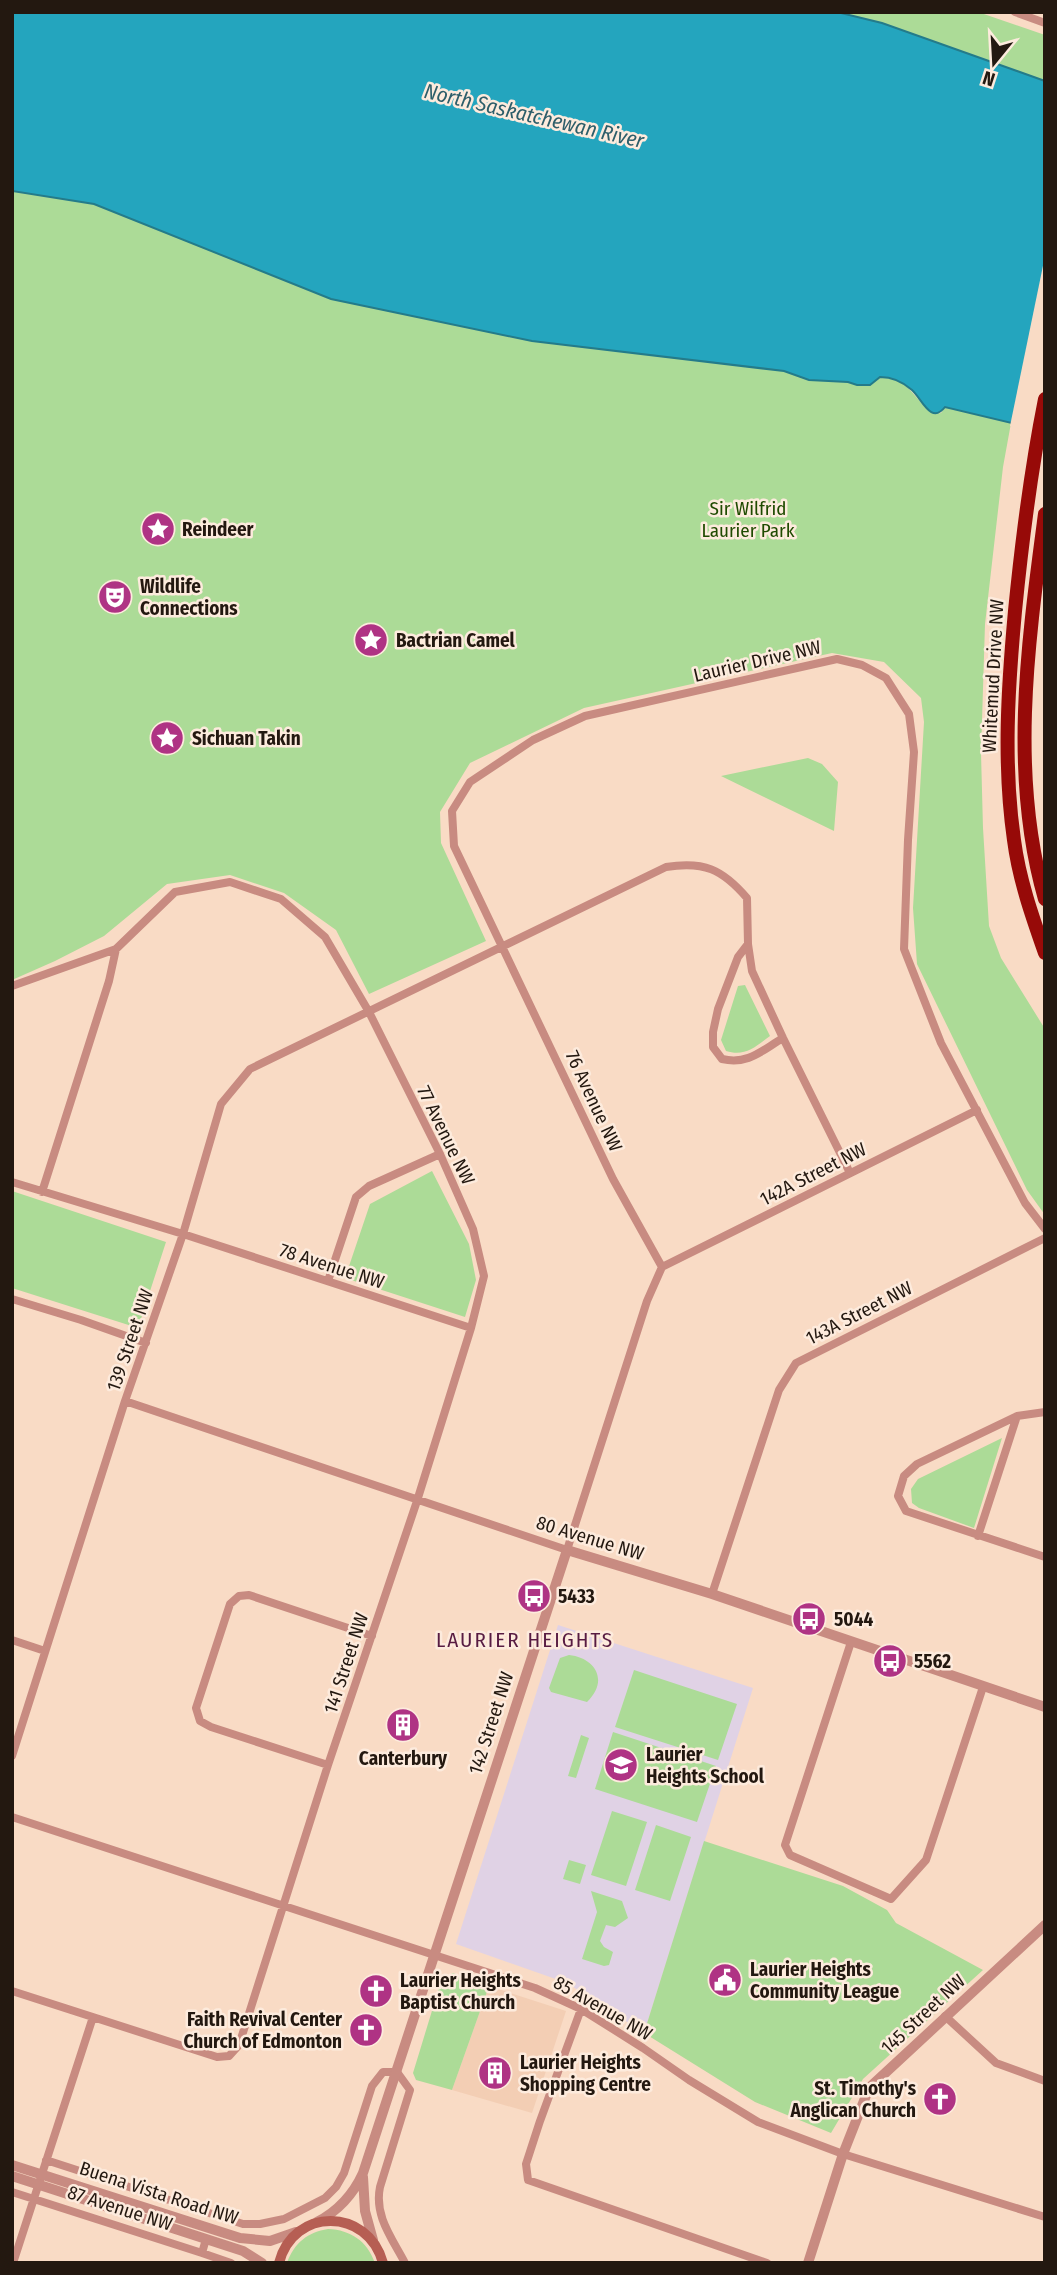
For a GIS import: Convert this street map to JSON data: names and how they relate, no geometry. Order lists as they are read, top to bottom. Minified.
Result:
{"streets":{"highway":["Whitemud Drive NW"],"street":["Laurier Drive NW","76 Avenue NW","77 Avenue NW","142A Street NW","78 Avenue NW","143A Street NW","139 Street NW","80 Avenue NW","141 Street NW","142 Street NW","85 Avenue NW","145 Street NW","Buena Vista Road NW","87 Avenue NW"]},"crossings":[["Laurier Drive NW","76 Avenue NW"],["Laurier Drive NW","142A Street NW"],["76 Avenue NW","142A Street NW"],["76 Avenue NW","142 Street NW"],["77 Avenue NW","139 Street NW"],["77 Avenue NW","141 Street NW"],["142A Street NW","142 Street NW"],["78 Avenue NW","139 Street NW"],["78 Avenue NW","141 Street NW"],["143A Street NW","80 Avenue NW"],["139 Street NW","80 Avenue NW"],["80 Avenue NW","141 Street NW"],["80 Avenue NW","142 Street NW"],["141 Street NW","85 Avenue NW"],["142 Street NW","85 Avenue NW"],["142 Street NW","Buena Vista Road NW"],["85 Avenue NW","145 Street NW"]],"districts":["LAURIER HEIGHTS"],"water":["North Saskatchewan River"],"parks":["Sir Wilfrid Laurier Park"],"places":{"place":["Reindeer","Bactrian Camel","Sichuan Takin"],"theatre":["Wildlife Connections"],"bus stop":["5433","5044","5562"],"building":["Canterbury","Laurier Heights Shopping Centre"],"school or university":["Laurier Heights School"],"public building":["Laurier Heights Community League"],"church":["Laurier Heights Baptist Church","Faith Revival Center Church of Edmonton","St. Timothy's Anglican Church"]},"north":"bottom"}
